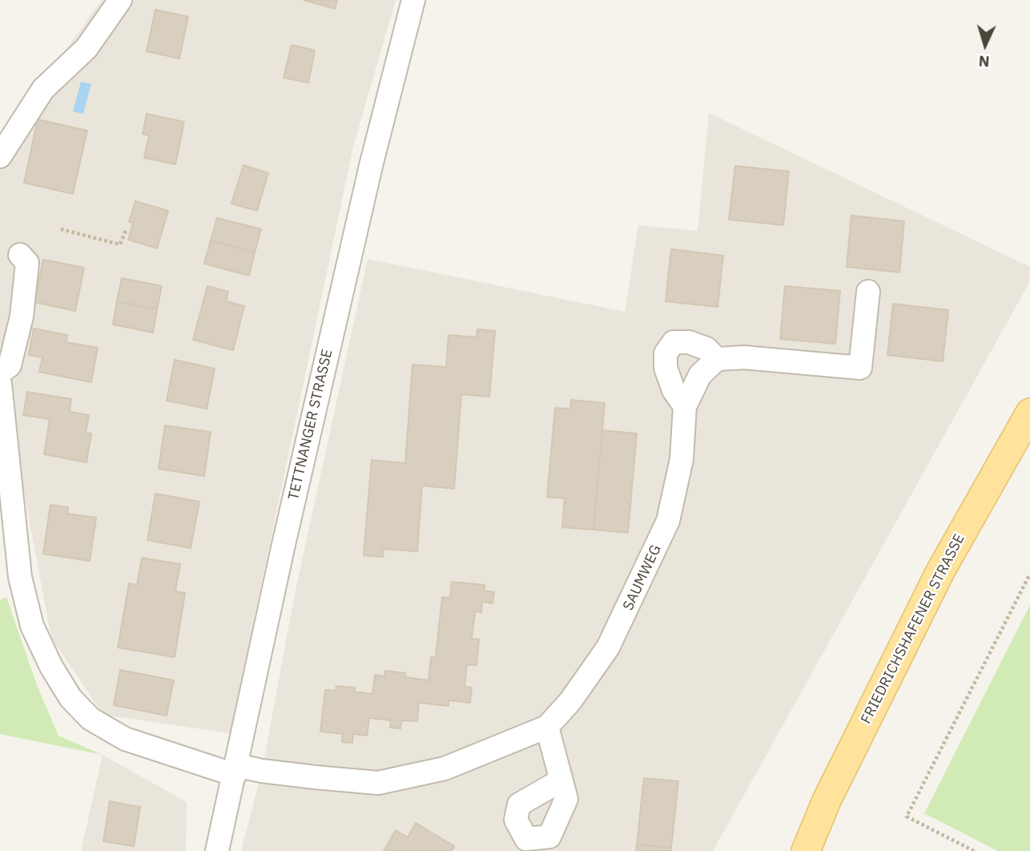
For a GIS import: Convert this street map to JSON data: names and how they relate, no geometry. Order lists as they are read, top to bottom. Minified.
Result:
{"streets":{"main road":["FRIEDRICHSHAFENER STRASSE"],"street":["TETTNANGER STRASSE","SAUMWEG"]},"crossings":[["TETTNANGER STRASSE","SAUMWEG"]],"north":"bottom"}
